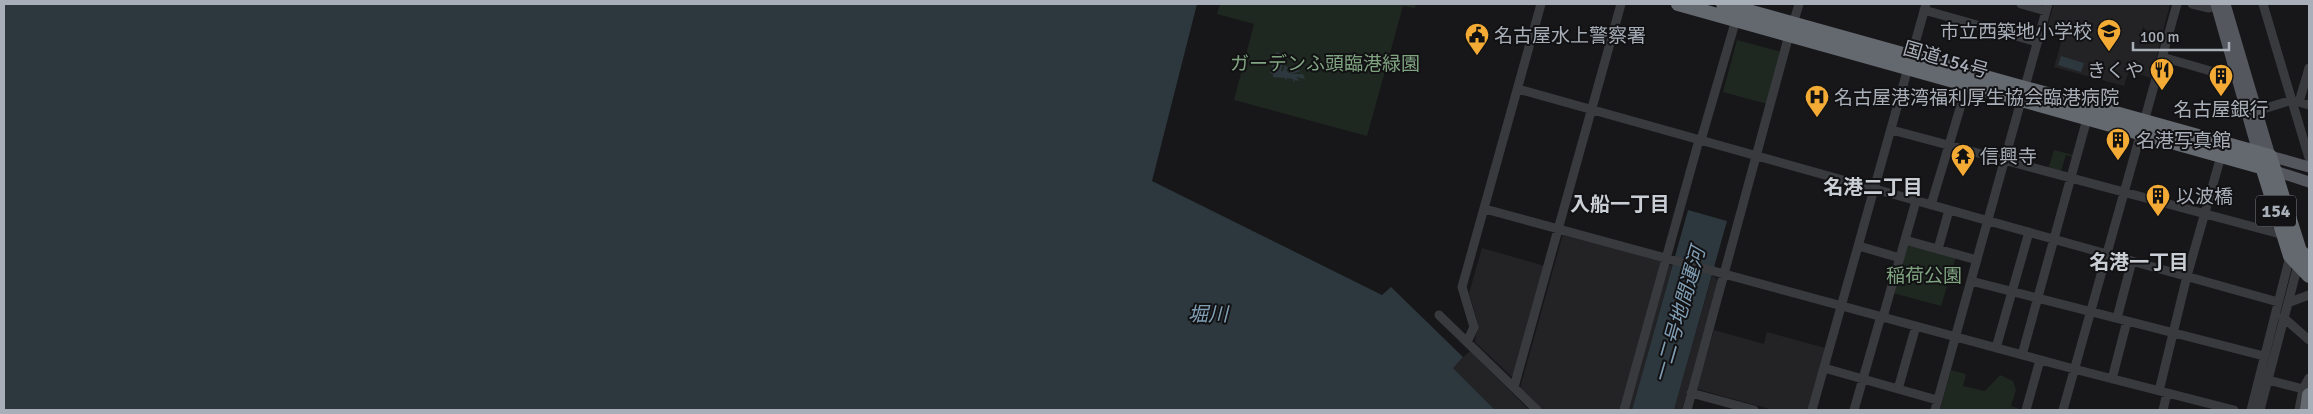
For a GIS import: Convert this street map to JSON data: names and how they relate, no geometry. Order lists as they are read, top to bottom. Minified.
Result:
{"streets":{"highway":["国道154号","154"]},"crossings":[["国道154号","154"]],"districts":["名港二丁目","入船一丁目","名港一丁目"],"water":["堀川","一二号地間運河"],"parks":["ガーデンふ頭臨港緑園","稲荷公園"],"places":{"school or university":["市立西築地小学校"],"public building":["名古屋水上警察署"],"restaurant":["きくや"],"building":["名古屋銀行","名港写真館","以波橋"],"hospital":["名古屋港湾福利厚生協会臨港病院"],"temple":["信興寺"]},"scale_bar":"100 m"}
